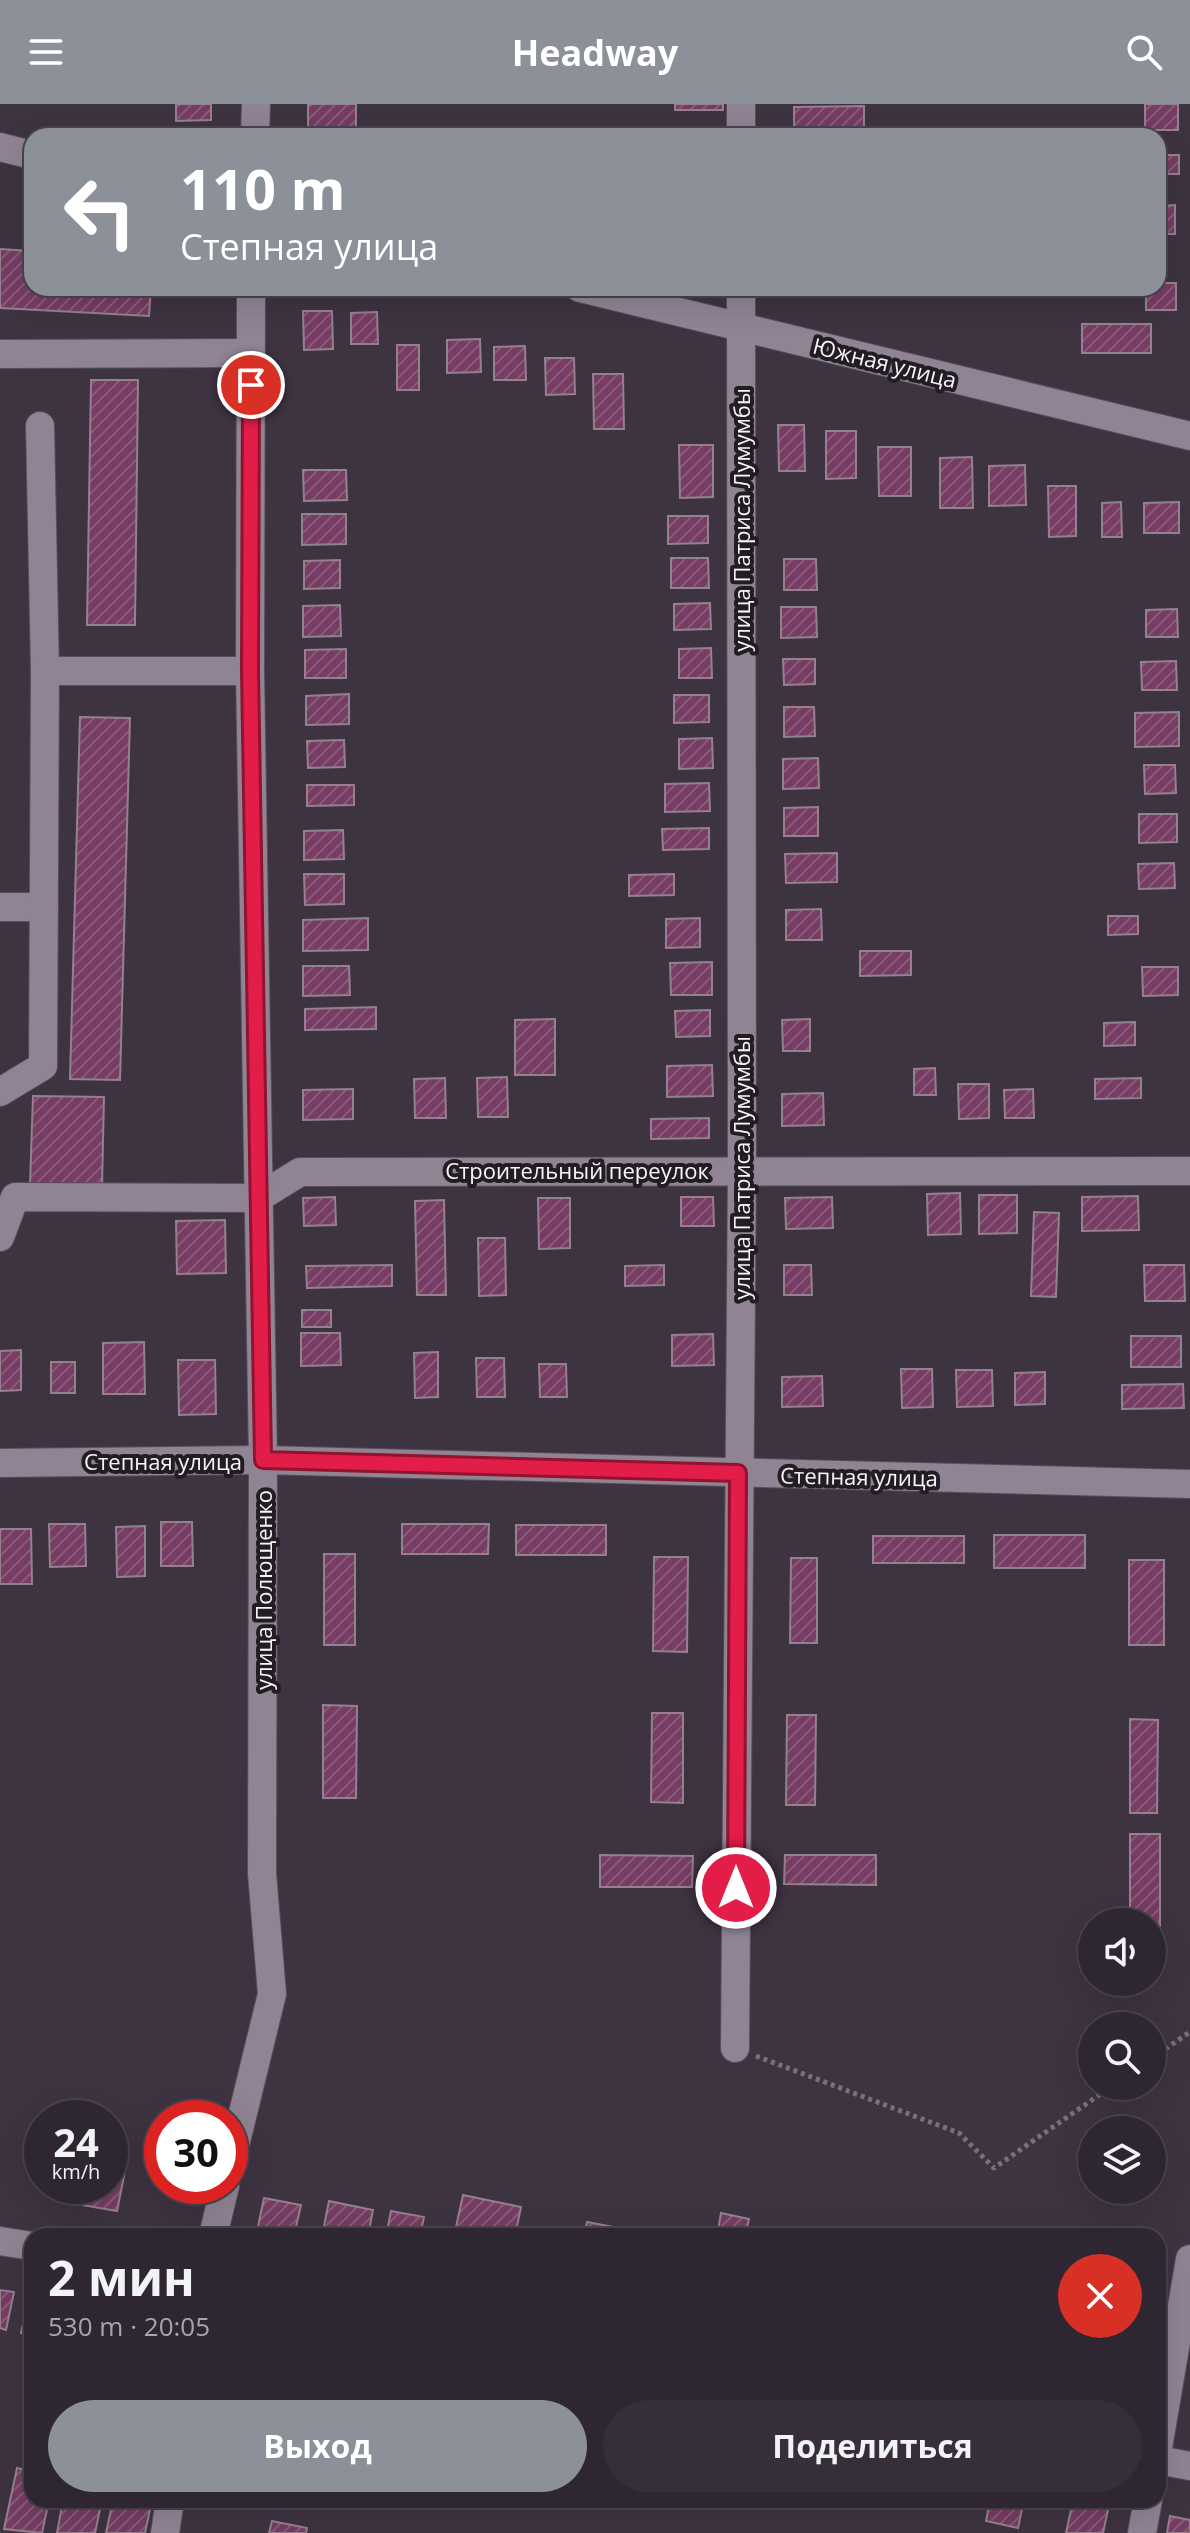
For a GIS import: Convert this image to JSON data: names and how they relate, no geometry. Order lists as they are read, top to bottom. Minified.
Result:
{"streets":{"street":["Южная улица","улица Патриса Лумумбы","Строительный переулок","Степная улица","улица Полющенко"]},"crossings":[["Южная улица","улица Патриса Лумумбы"],["улица Патриса Лумумбы","Строительный переулок"],["улица Патриса Лумумбы","Степная улица"],["Строительный переулок","улица Полющенко"],["Степная улица","улица Полющенко"]],"page":{"header":"Headway","turn":["110 m","Степная улица"],"speed":"24 km/h","limit":"30","heading":["2 мин","530 m · 20:05"],"buttons":["Выход","Поделиться"]}}
